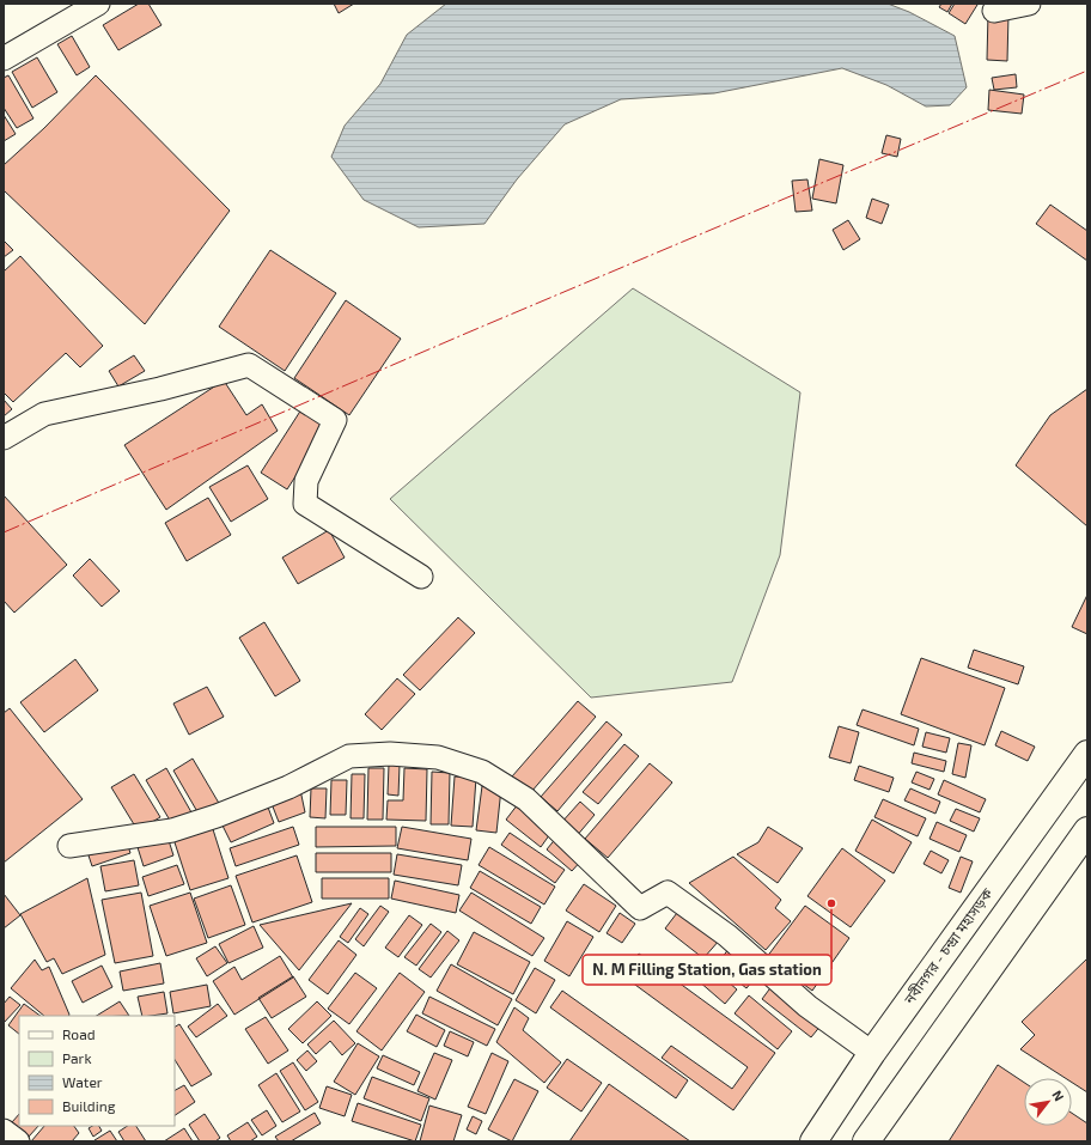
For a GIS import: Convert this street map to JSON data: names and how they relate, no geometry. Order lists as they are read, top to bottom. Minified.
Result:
{"streets":{"highway":["নবীনগর - চন্দ্রা মহাসড়ক"]},"places":["N. M Filling Station, Gas station"],"legend":["Road","Park","Water","Building"],"north":"top right"}
